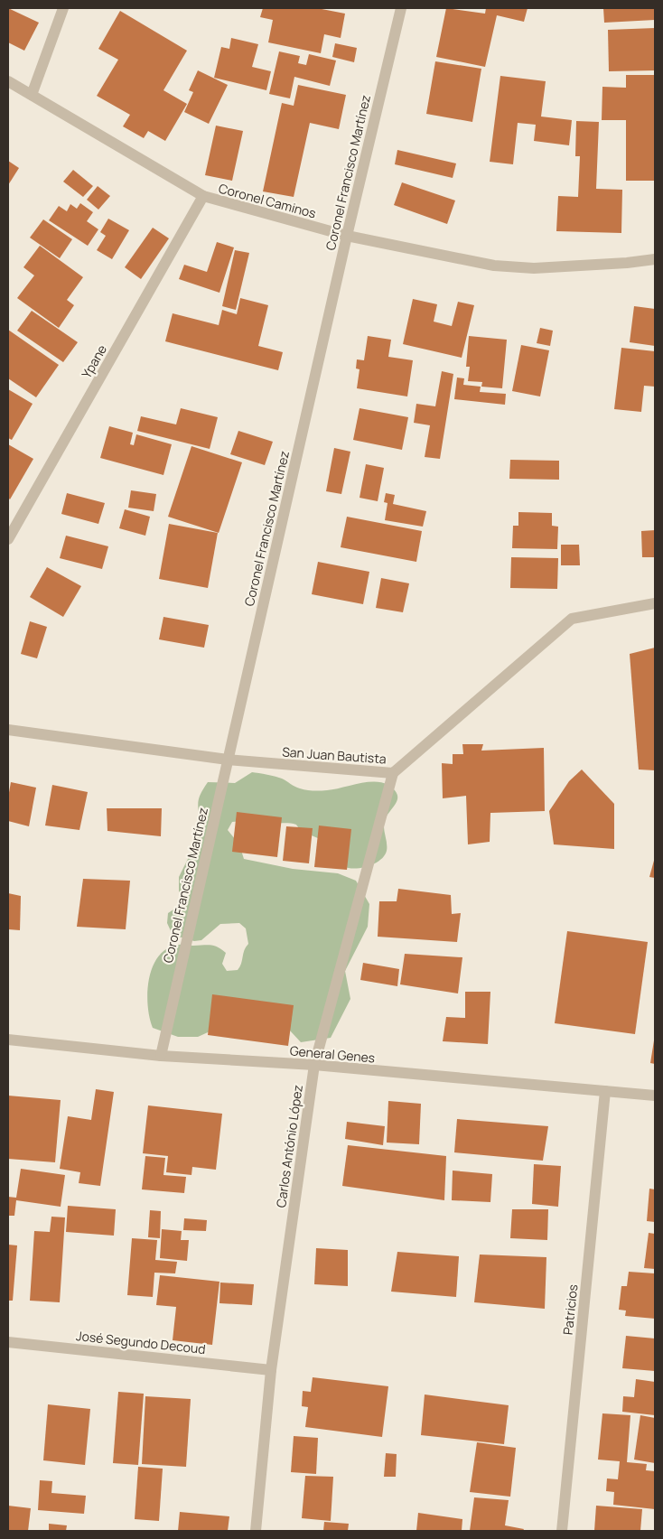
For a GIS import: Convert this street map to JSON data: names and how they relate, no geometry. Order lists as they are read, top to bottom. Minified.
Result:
{"streets":{"street":["Coronel Francisco Martínez","Coronel Caminos","Ypane","San Juan Bautista","General Genes","Carlos António López","Patricios","José Segundo Decoud"]},"crossings":[["Coronel Francisco Martínez","Coronel Caminos"],["Coronel Francisco Martínez","San Juan Bautista"],["Coronel Francisco Martínez","General Genes"],["Coronel Caminos","Ypane"],["San Juan Bautista","Carlos António López"],["General Genes","Carlos António López"],["General Genes","Patricios"],["Carlos António López","José Segundo Decoud"]]}
